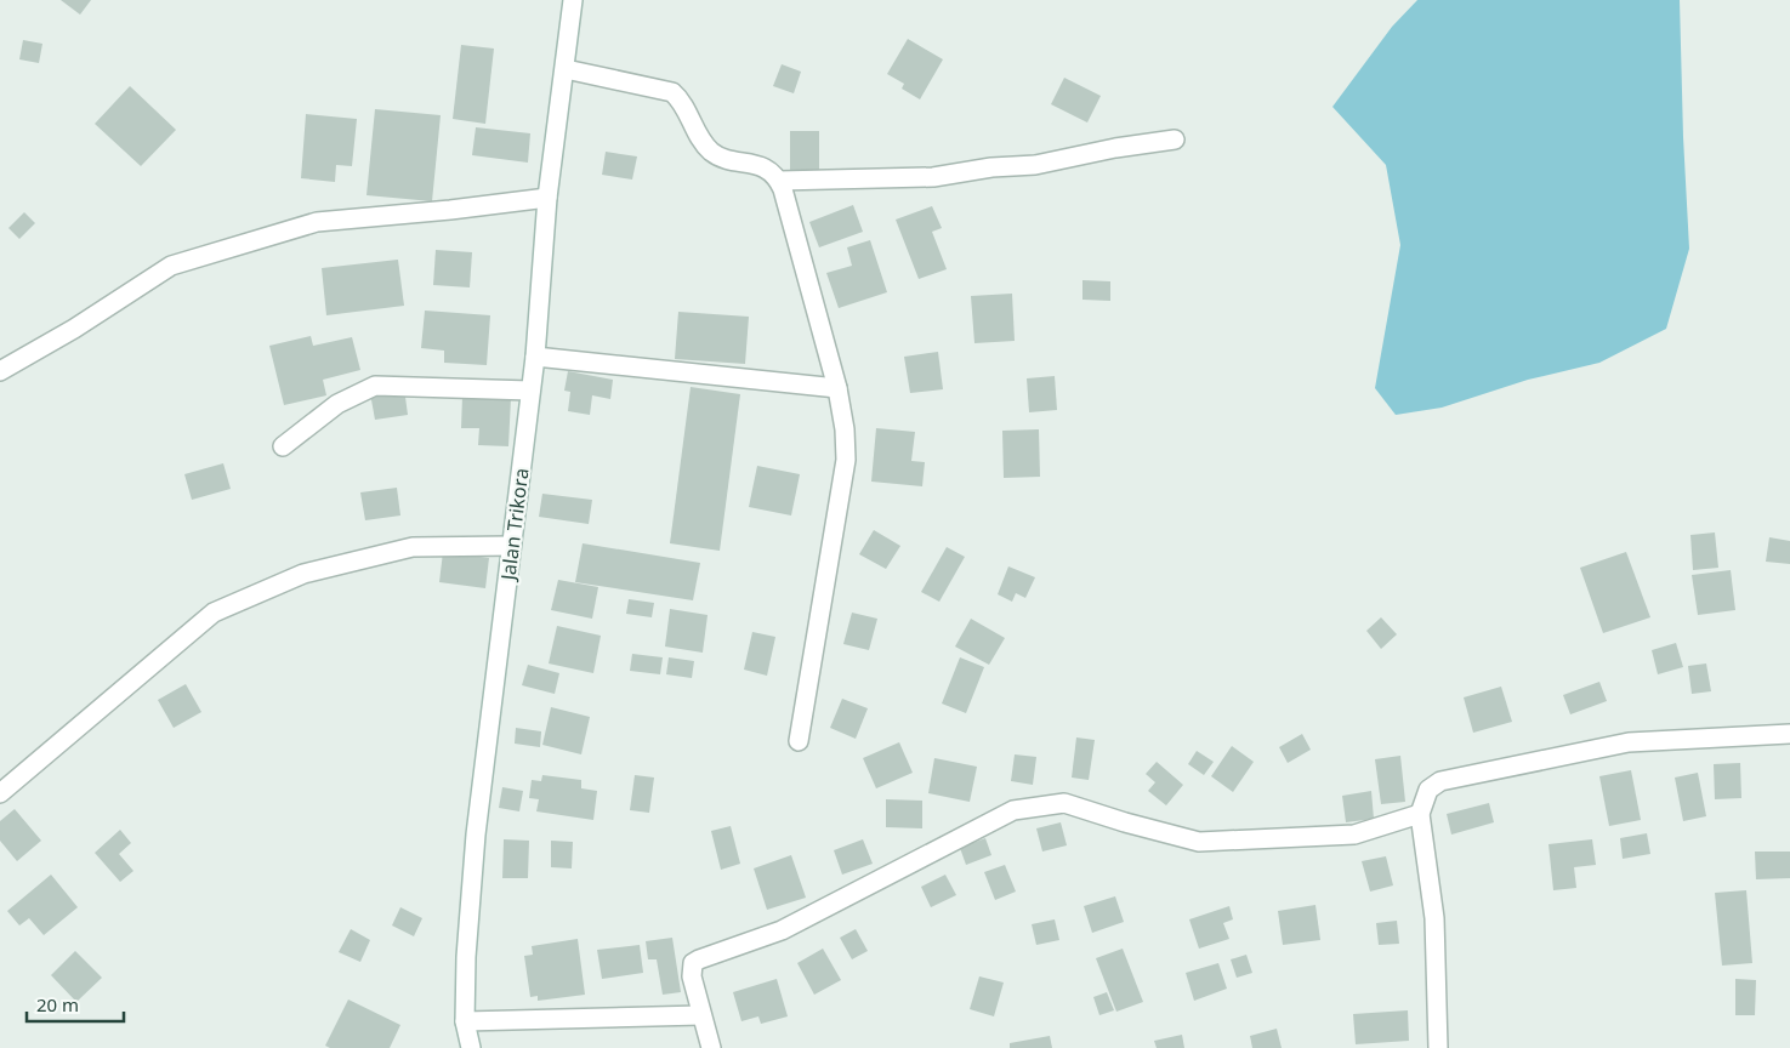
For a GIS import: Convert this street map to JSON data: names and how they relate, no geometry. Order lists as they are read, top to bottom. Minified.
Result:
{"streets":{"street":["Jalan Trikora"]},"scale_bar":"20 m"}
